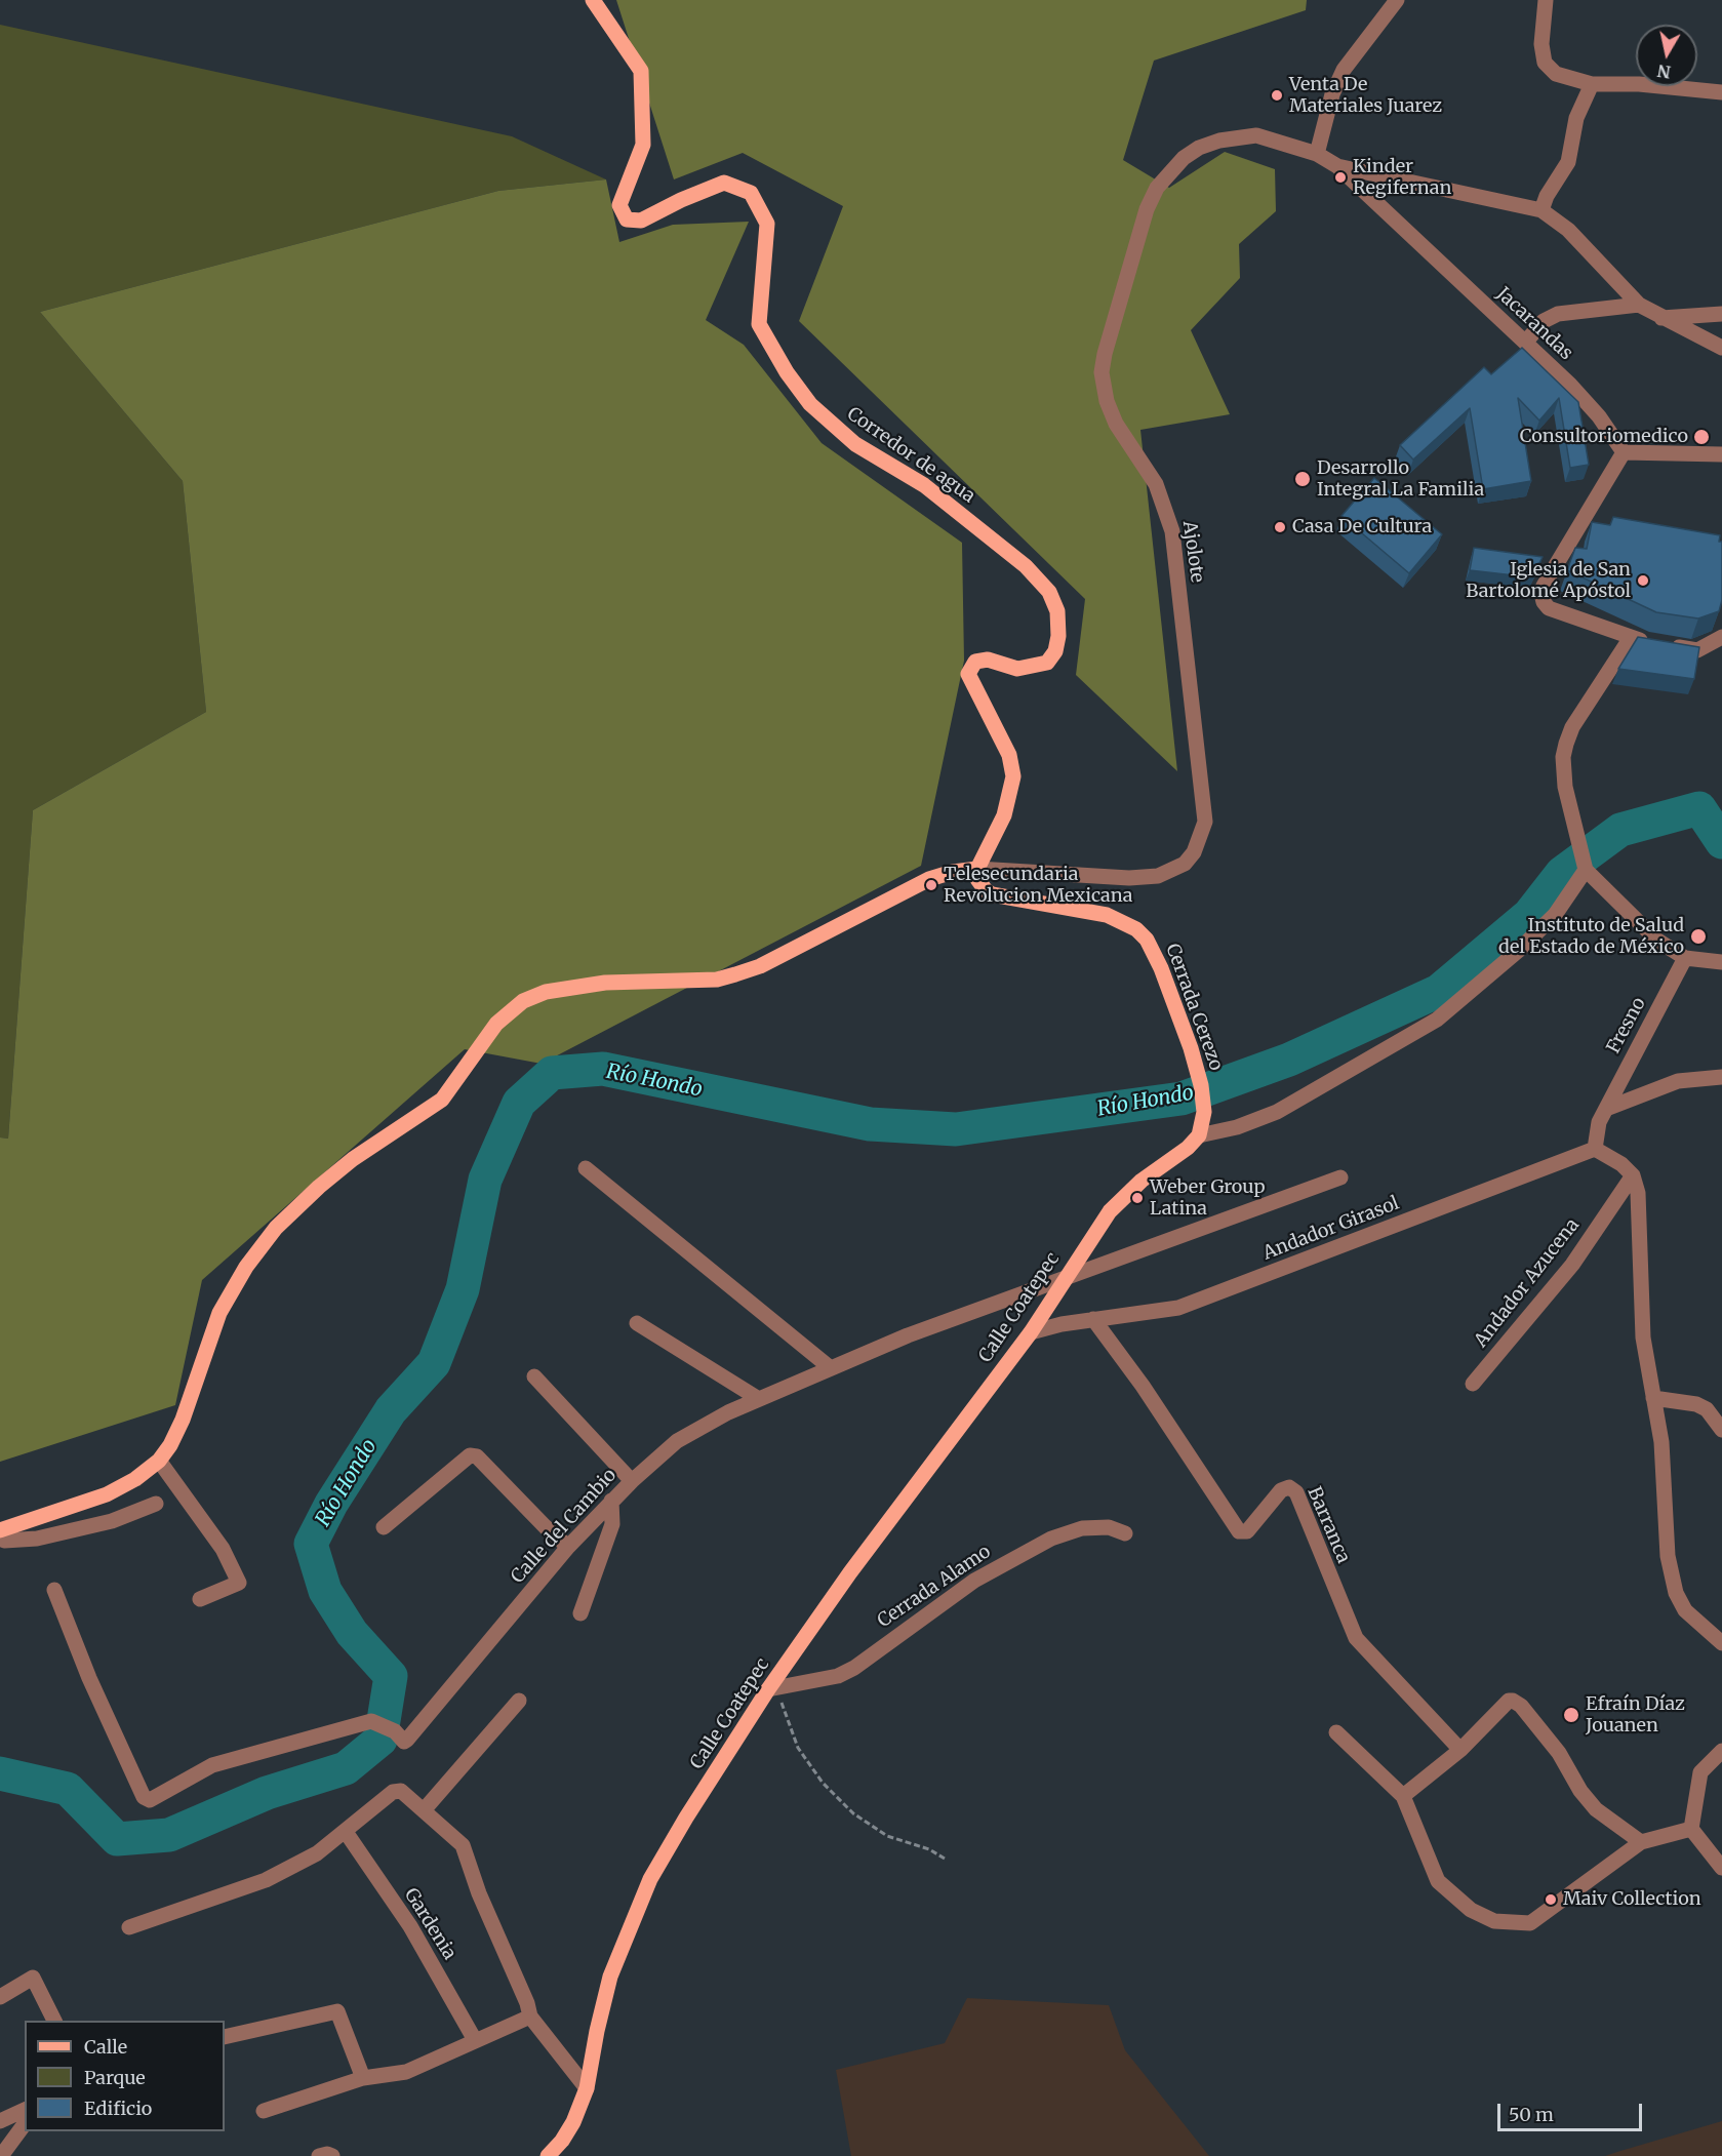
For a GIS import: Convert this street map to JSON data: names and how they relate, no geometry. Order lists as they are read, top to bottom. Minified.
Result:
{"streets":{"main road":["Corredor de agua","Cerrada Cerezo","Calle Coatepec"],"street":["Jacarandas","Ajolote","Fresno","Andador Girasol","Andador Azucena","Barranca","Calle del Cambio","Cerrada Alamo","Gardenia"]},"crossings":[["Jacarandas","Ajolote"],["Corredor de agua","Ajolote"],["Corredor de agua","Cerrada Cerezo"],["Ajolote","Cerrada Cerezo"],["Cerrada Cerezo","Calle Coatepec"],["Fresno","Andador Girasol"],["Andador Girasol","Calle Coatepec"],["Andador Girasol","Barranca"],["Calle Coatepec","Calle del Cambio"],["Calle Coatepec","Cerrada Alamo"]],"water":["Río Hondo"],"places":["Venta De Materiales Juarez","Kinder Regifernan","Consultoriomedico","Desarrollo Integral La Familia","Casa De Cultura","Iglesia de San Bartolomé Apóstol","Telesecundaria Revolucion Mexicana","Instituto de Salud del Estado de México","Weber Group Latina","Efraín Díaz Jouanen","Maiv Collection"],"legend":["Calle","Parque","Edificio"],"scale_bar":"50 m","north":"bottom"}
